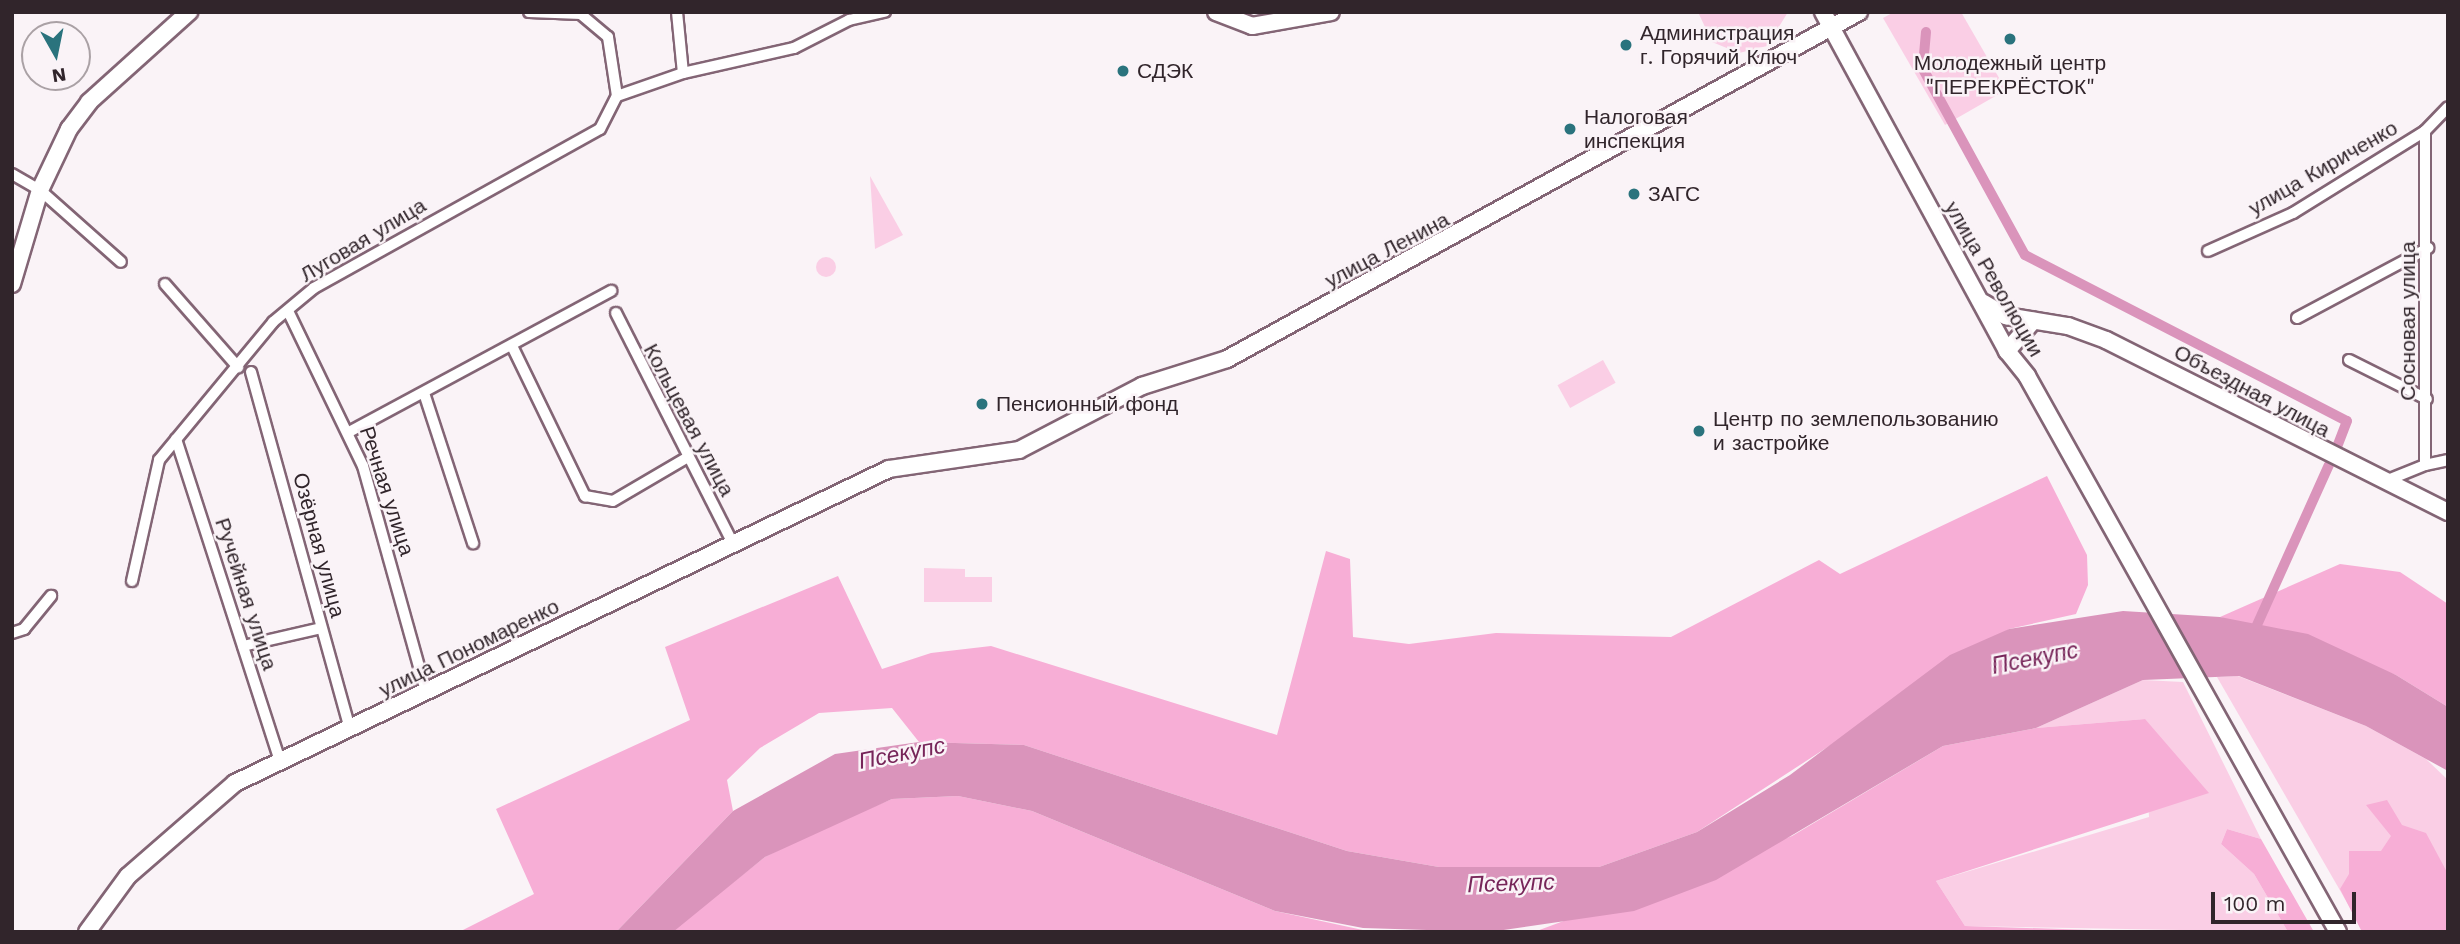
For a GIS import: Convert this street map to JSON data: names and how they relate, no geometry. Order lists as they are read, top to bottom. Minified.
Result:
{"streets":{"street":["улица Кириченко","Луговая улица","улица Ленина","улица Революции","Сосновая улица","Объездная улица","Кольцевая улица","Речная улица","Озёрная улица","Ручейная улица","улица Пономаренко"]},"crossings":[["улица Кириченко","Сосновая улица"],["Луговая улица","Речная улица"],["Луговая улица","Ручейная улица"],["улица Ленина","улица Революции"],["улица Ленина","улица Пономаренко"],["улица Революции","Объездная улица"],["Кольцевая улица","улица Пономаренко"],["Речная улица","улица Пономаренко"],["Озёрная улица","улица Пономаренко"],["Ручейная улица","улица Пономаренко"]],"water":["Псекупс"],"places":["Молодежный центр \"ПЕРЕКРЁСТОК\"","Администрация г. Горячий Ключ","СДЭК","Налоговая инспекция","ЗАГС","Пенсионный фонд","Центр по землепользованию и застройке"],"scale_bar":"100 m","north":"bottom"}
